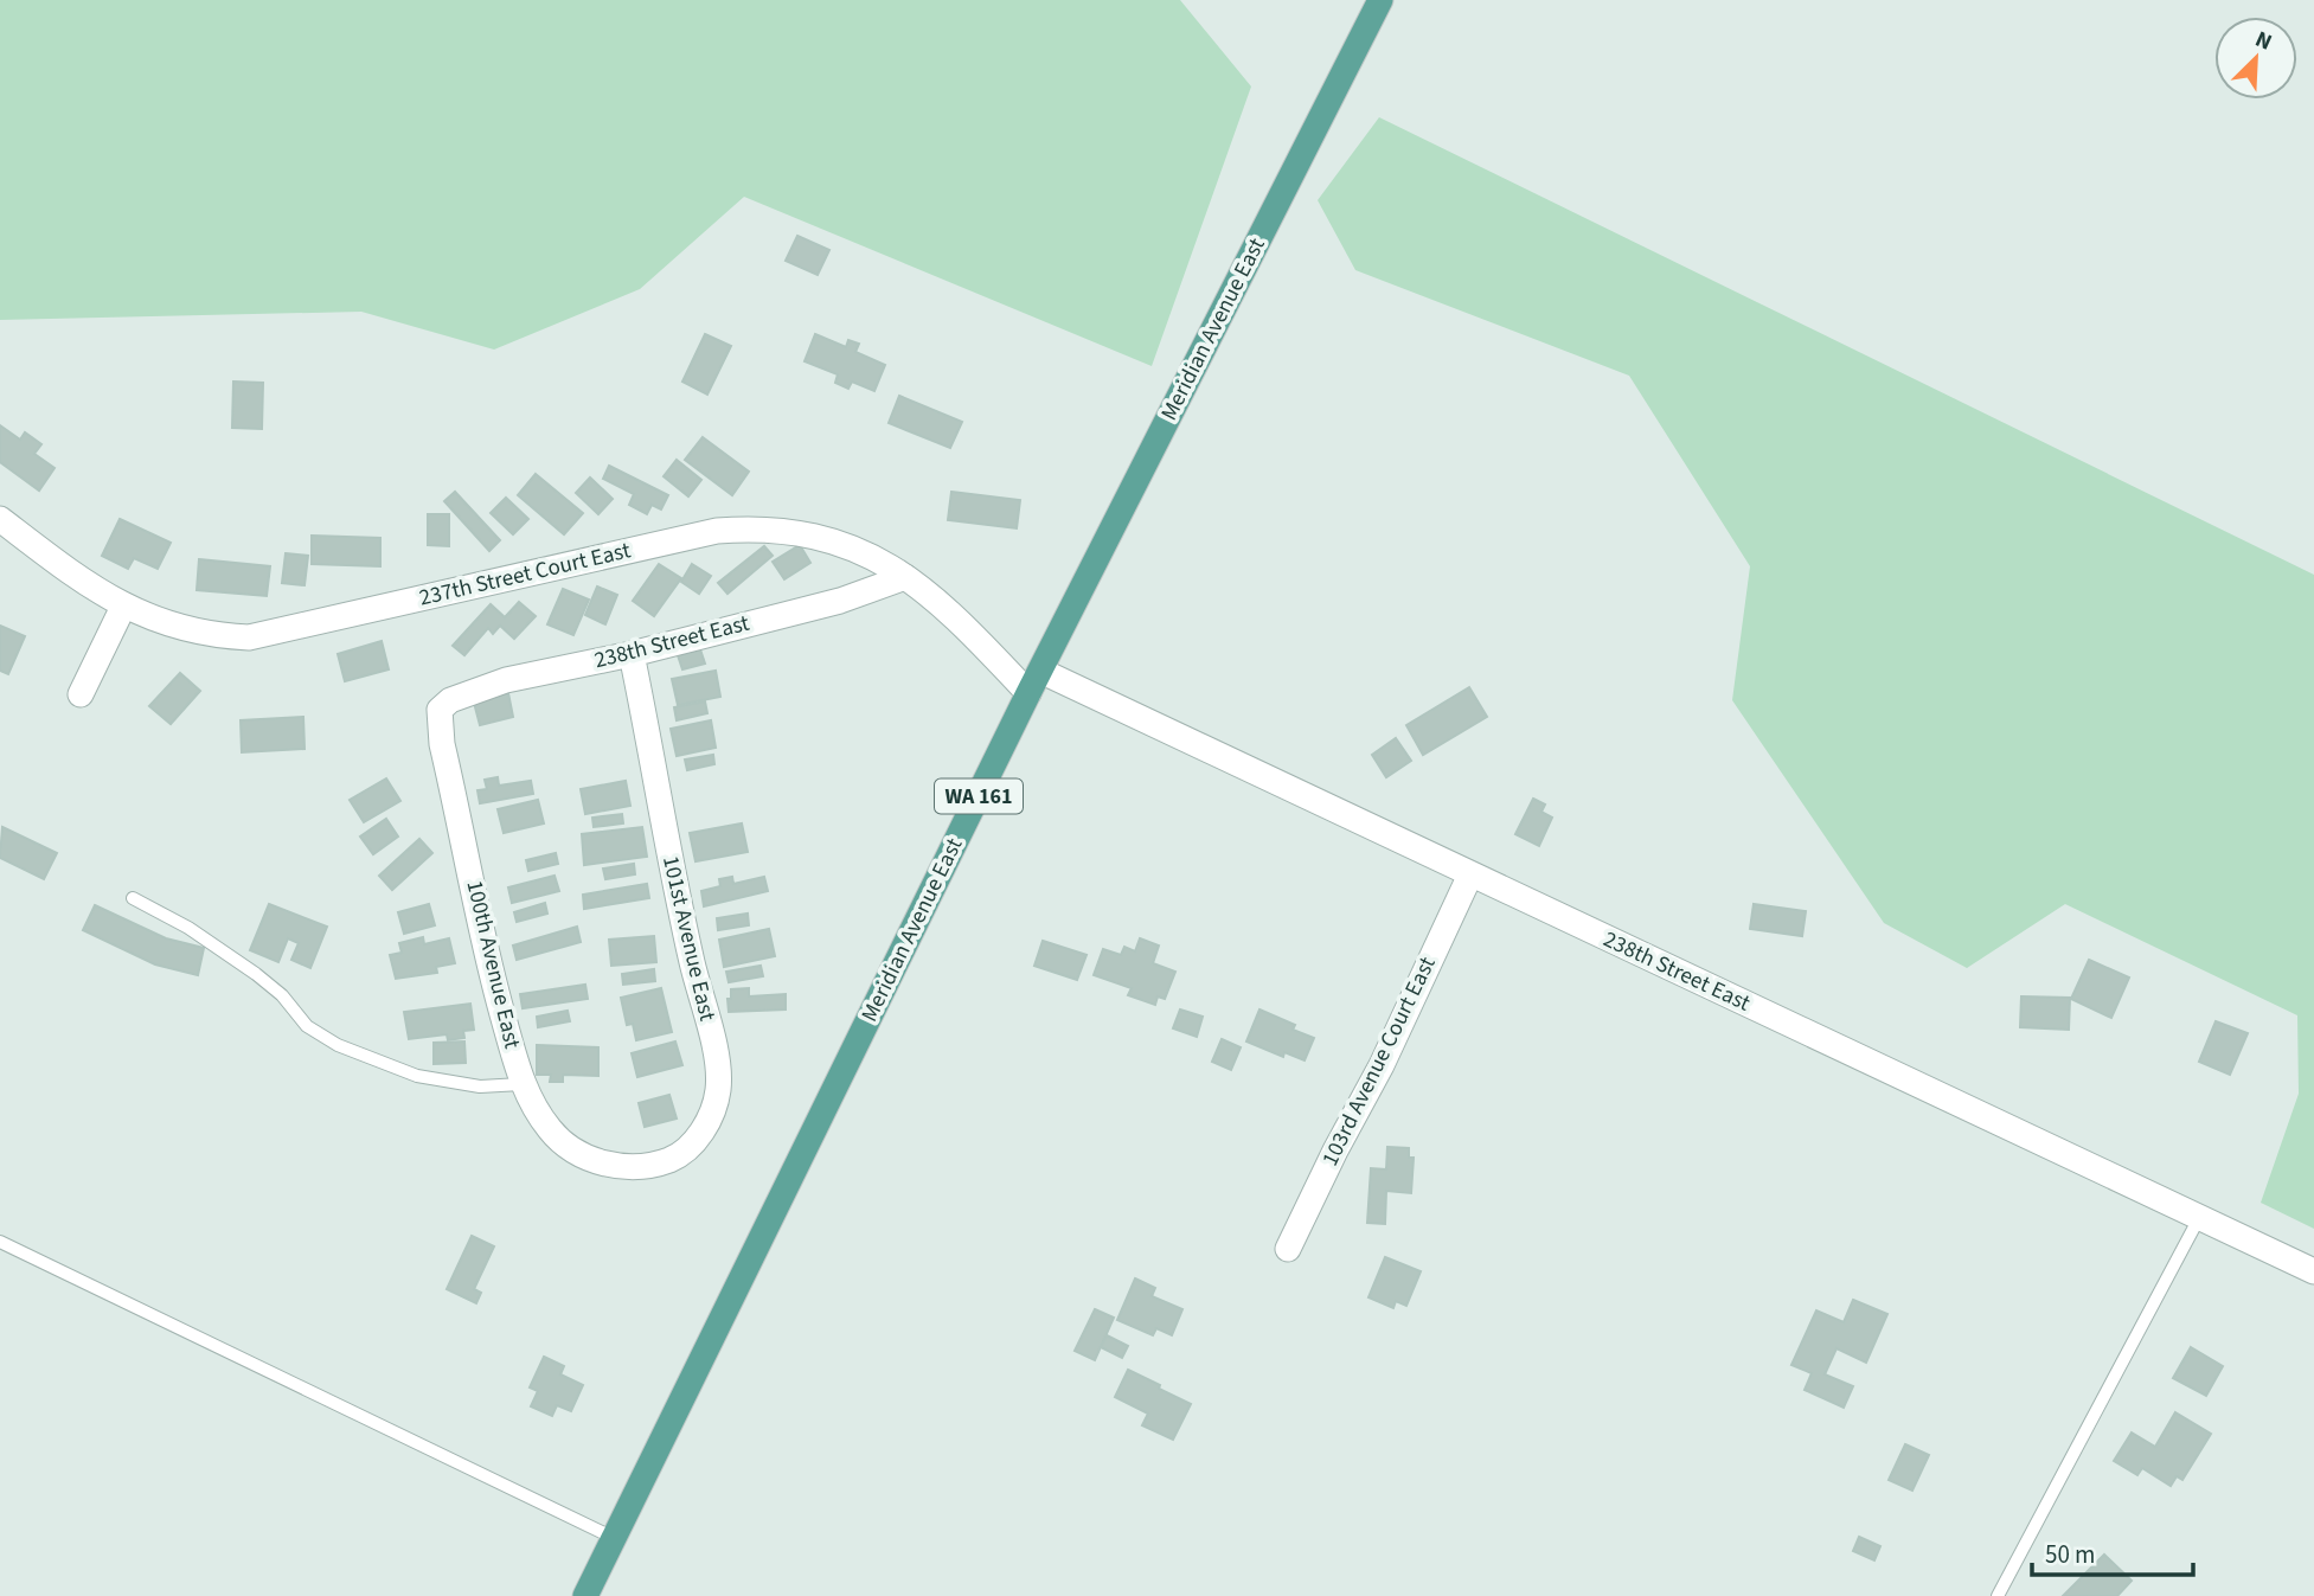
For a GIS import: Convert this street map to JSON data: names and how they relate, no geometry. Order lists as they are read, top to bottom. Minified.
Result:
{"streets":{"main road":["Meridian Avenue East","WA 161"],"street":["237th Street Court East","238th Street East","101st Avenue East","100th Avenue East","103rd Avenue Court East"]},"crossings":[["Meridian Avenue East","237th Street Court East"],["Meridian Avenue East","238th Street East"],["237th Street Court East","238th Street East"],["238th Street East","101st Avenue East"],["238th Street East","100th Avenue East"],["238th Street East","103rd Avenue Court East"],["101st Avenue East","100th Avenue East"]],"scale_bar":"50 m","north":"top right"}
